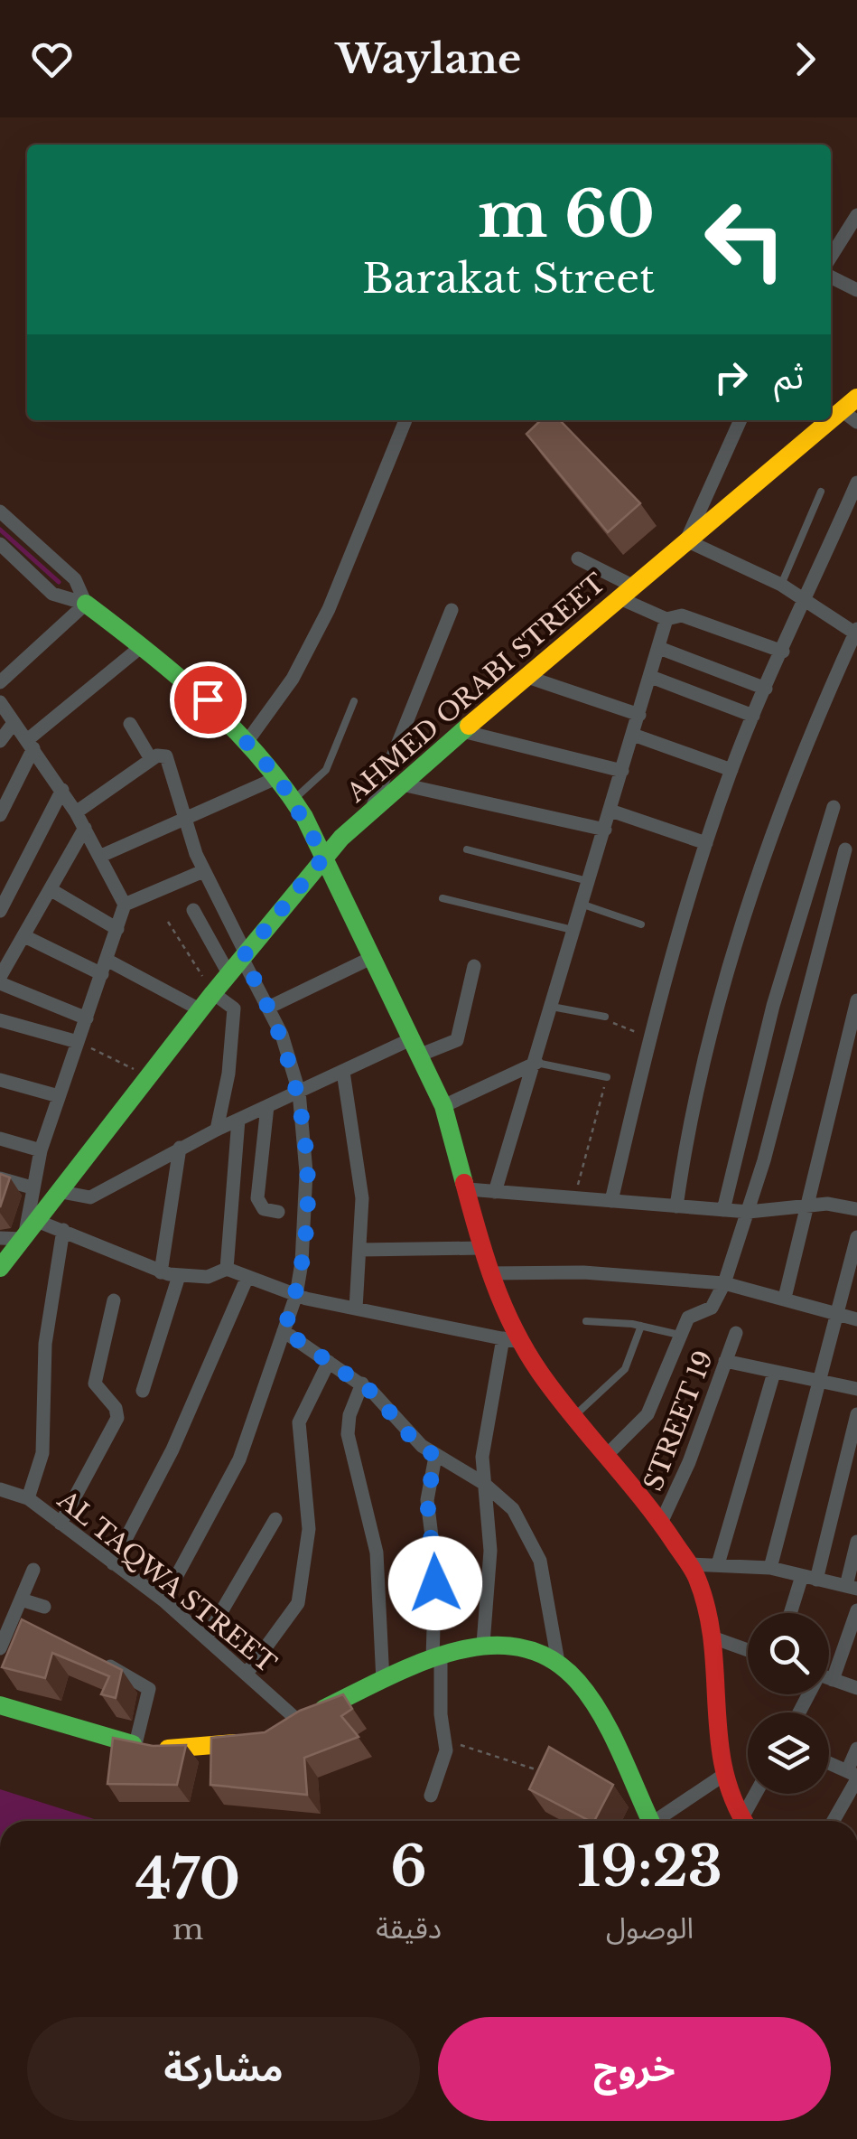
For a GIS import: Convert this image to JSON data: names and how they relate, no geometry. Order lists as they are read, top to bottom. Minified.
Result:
{"streets":{"street":["AHMED ORABI STREET","STREET 19","AL TAQWA STREET"]},"page":{"header":"Waylane","turn":["60 m","Barakat Street"],"then":"ثم","eta":["19:23","الوصول","6","دقيقة","470","m"],"buttons":["خروج","مشاركة"]}}
